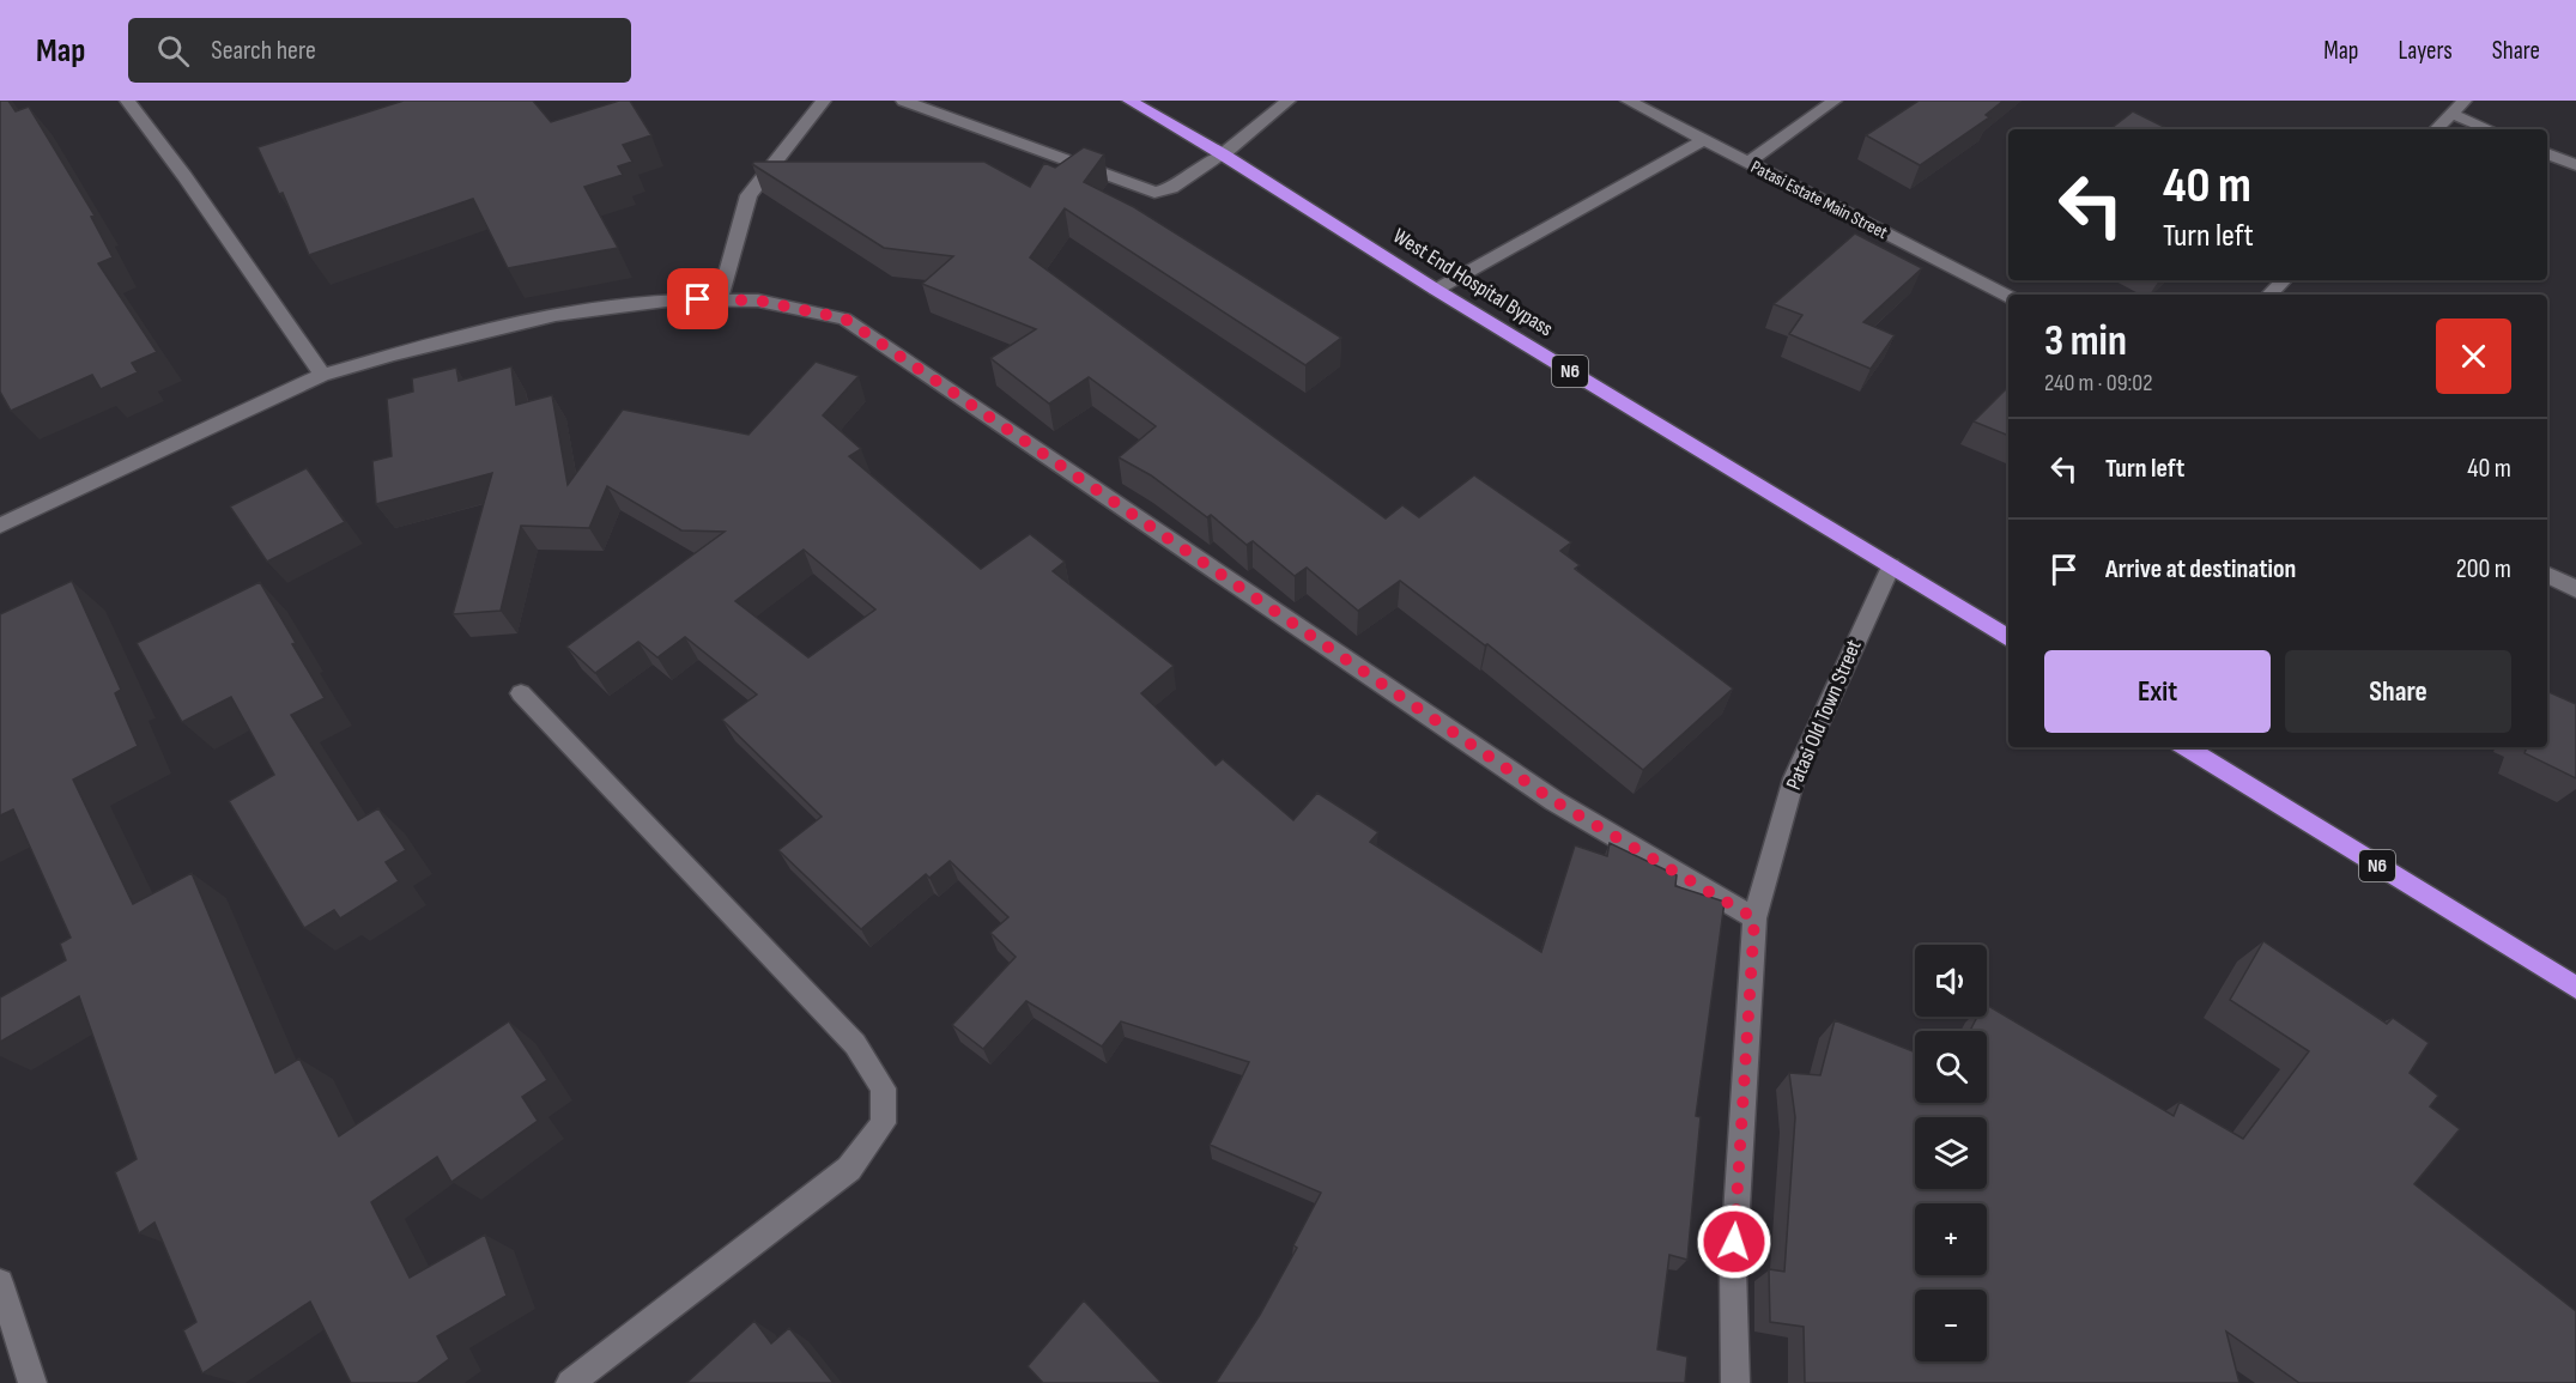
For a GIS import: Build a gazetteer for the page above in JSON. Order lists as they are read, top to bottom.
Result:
{
  "streets": {
    "highway": ["West End Hospital Bypass", "N6"],
    "street": ["Patasi Estate Main Street", "Patasi Old Town Street"]
  },
  "crossings": [
    ["West End Hospital Bypass", "Patasi Old Town Street"]
  ],
  "page": {
    "header": "Map",
    "search": "Search here",
    "nav": ["Map", "Layers", "Share"],
    "turn": ["40 m", "Turn left"],
    "heading": ["3 min", "240 m · 09:02"],
    "list": [
      {
        "name": "Turn left",
        "value": "40 m"
      },
      {
        "name": "Arrive at destination",
        "value": "200 m"
      }
    ],
    "buttons": ["Exit", "Share"],
    "map_buttons": ["+", "−"]
  }
}
